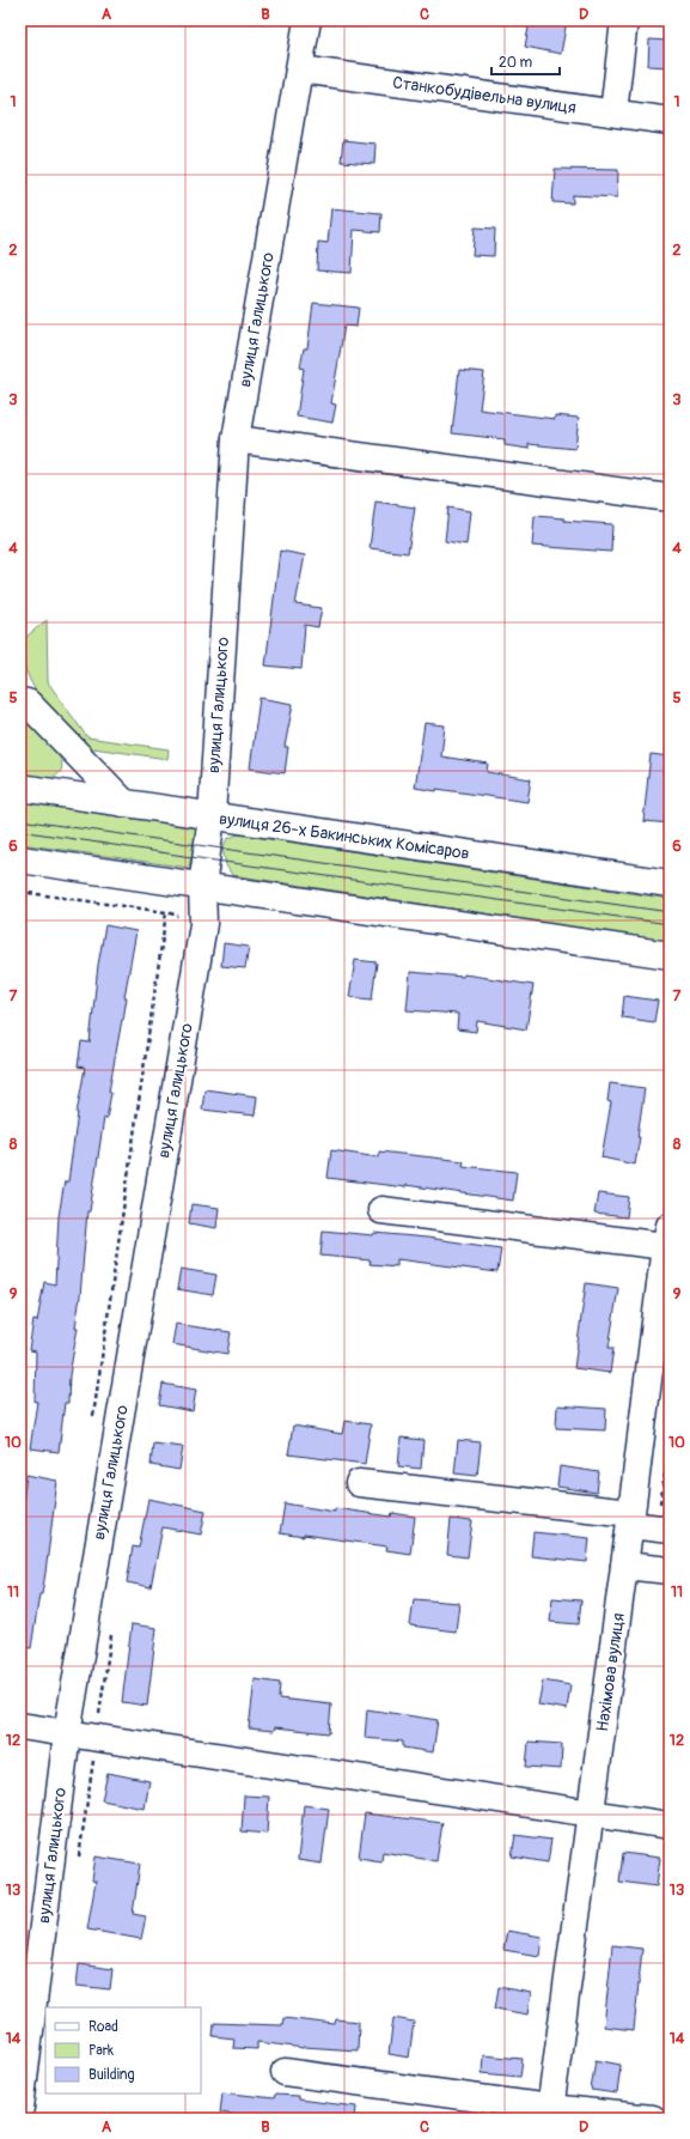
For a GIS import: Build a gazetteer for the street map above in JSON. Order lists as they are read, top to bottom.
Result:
{
  "streets": {
    "street": [
      "Станкобудівельна вулиця",
      "вулиця Галицького",
      "вулиця 26-х Бакинських Комісаров",
      "Нахімова вулиця"
    ]
  },
  "crossings": [
    ["Станкобудівельна вулиця", "вулиця Галицького"],
    ["вулиця Галицького", "вулиця 26-х Бакинських Комісаров"]
  ],
  "legend": ["Road", "Park", "Building"],
  "scale_bar": "20 m",
  "grid": {
    "columns": [
      "A",
      "B",
      "C",
      "D"
    ],
    "rows": [
      "1",
      "2",
      "3",
      "4",
      "5",
      "6",
      "7",
      "8",
      "9",
      "10",
      "11",
      "12",
      "13",
      "14"
    ]
  }
}
